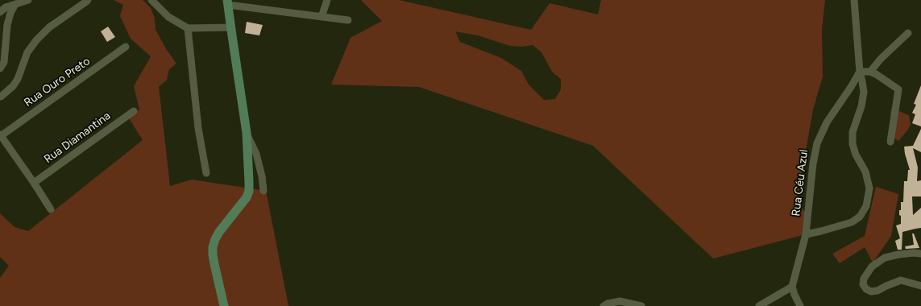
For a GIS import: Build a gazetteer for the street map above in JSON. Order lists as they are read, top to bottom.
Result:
{
  "streets": {
    "street": ["Rua Ouro Preto", "Rua Diamantina", "Rua Céu Azul"]
  }
}
